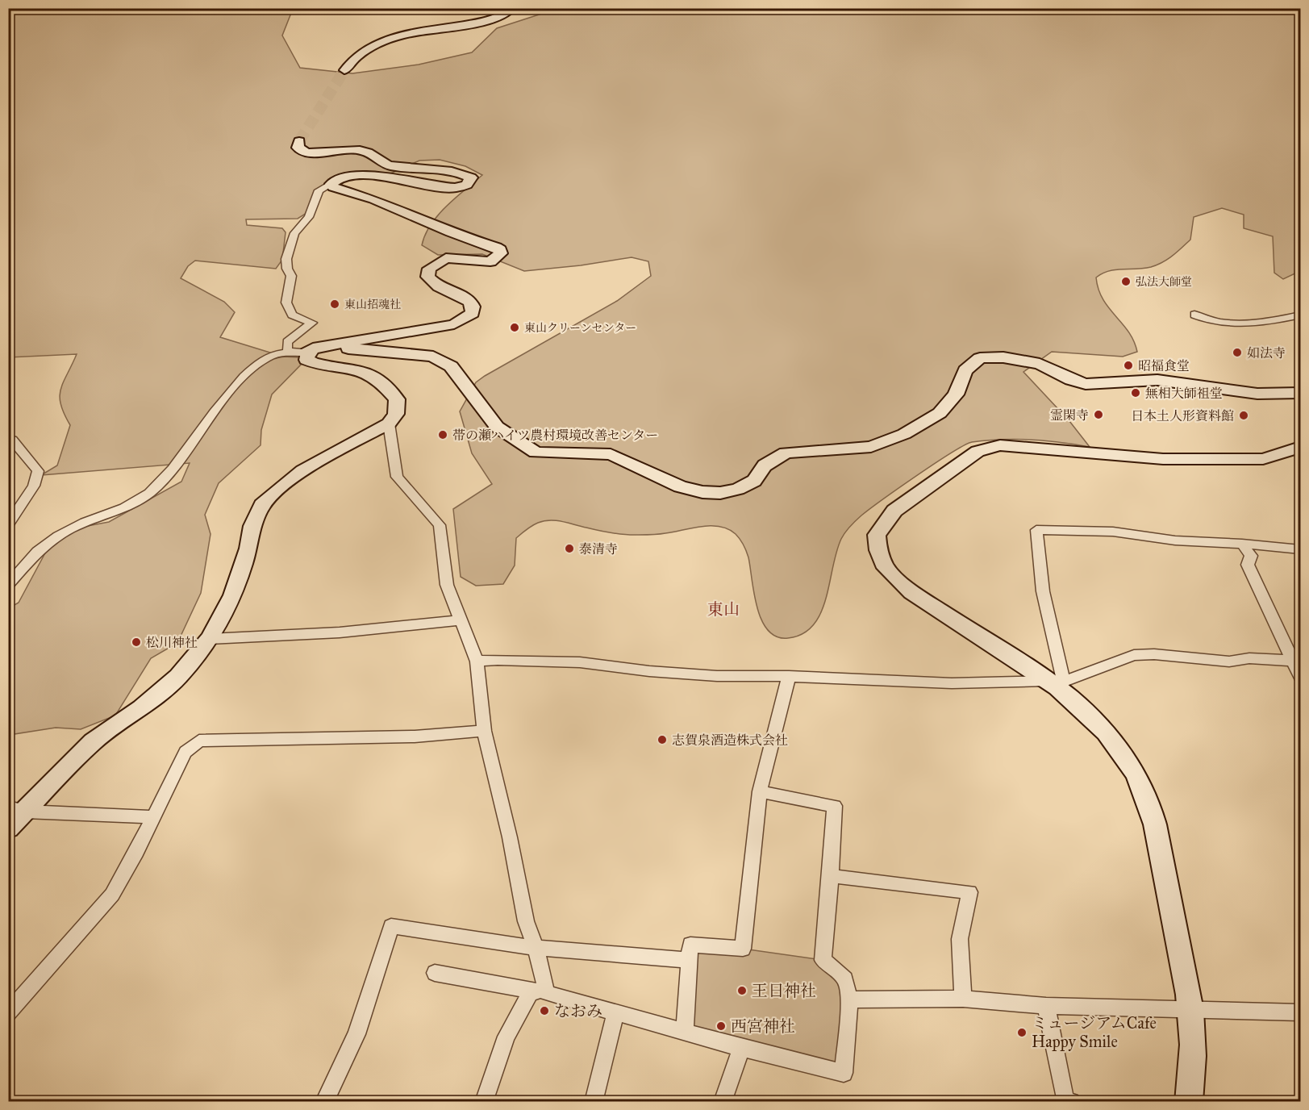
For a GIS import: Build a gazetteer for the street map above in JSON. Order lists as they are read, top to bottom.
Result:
{
  "districts": ["東山"],
  "places": [
    "弘法大師堂",
    "東山招魂社",
    "東山クリーンセンター",
    "如法寺",
    "昭福食堂",
    "無相大師祖堂",
    "霊閑寺",
    "日本土人形資料館",
    "帯の瀬ハイツ農村環境改善センター",
    "泰清寺",
    "松川神社",
    "志賀泉酒造株式会社",
    "王日神社",
    "なおみ",
    "西宮神社",
    "ミュージアムCafe Happy Smile"
  ]
}
